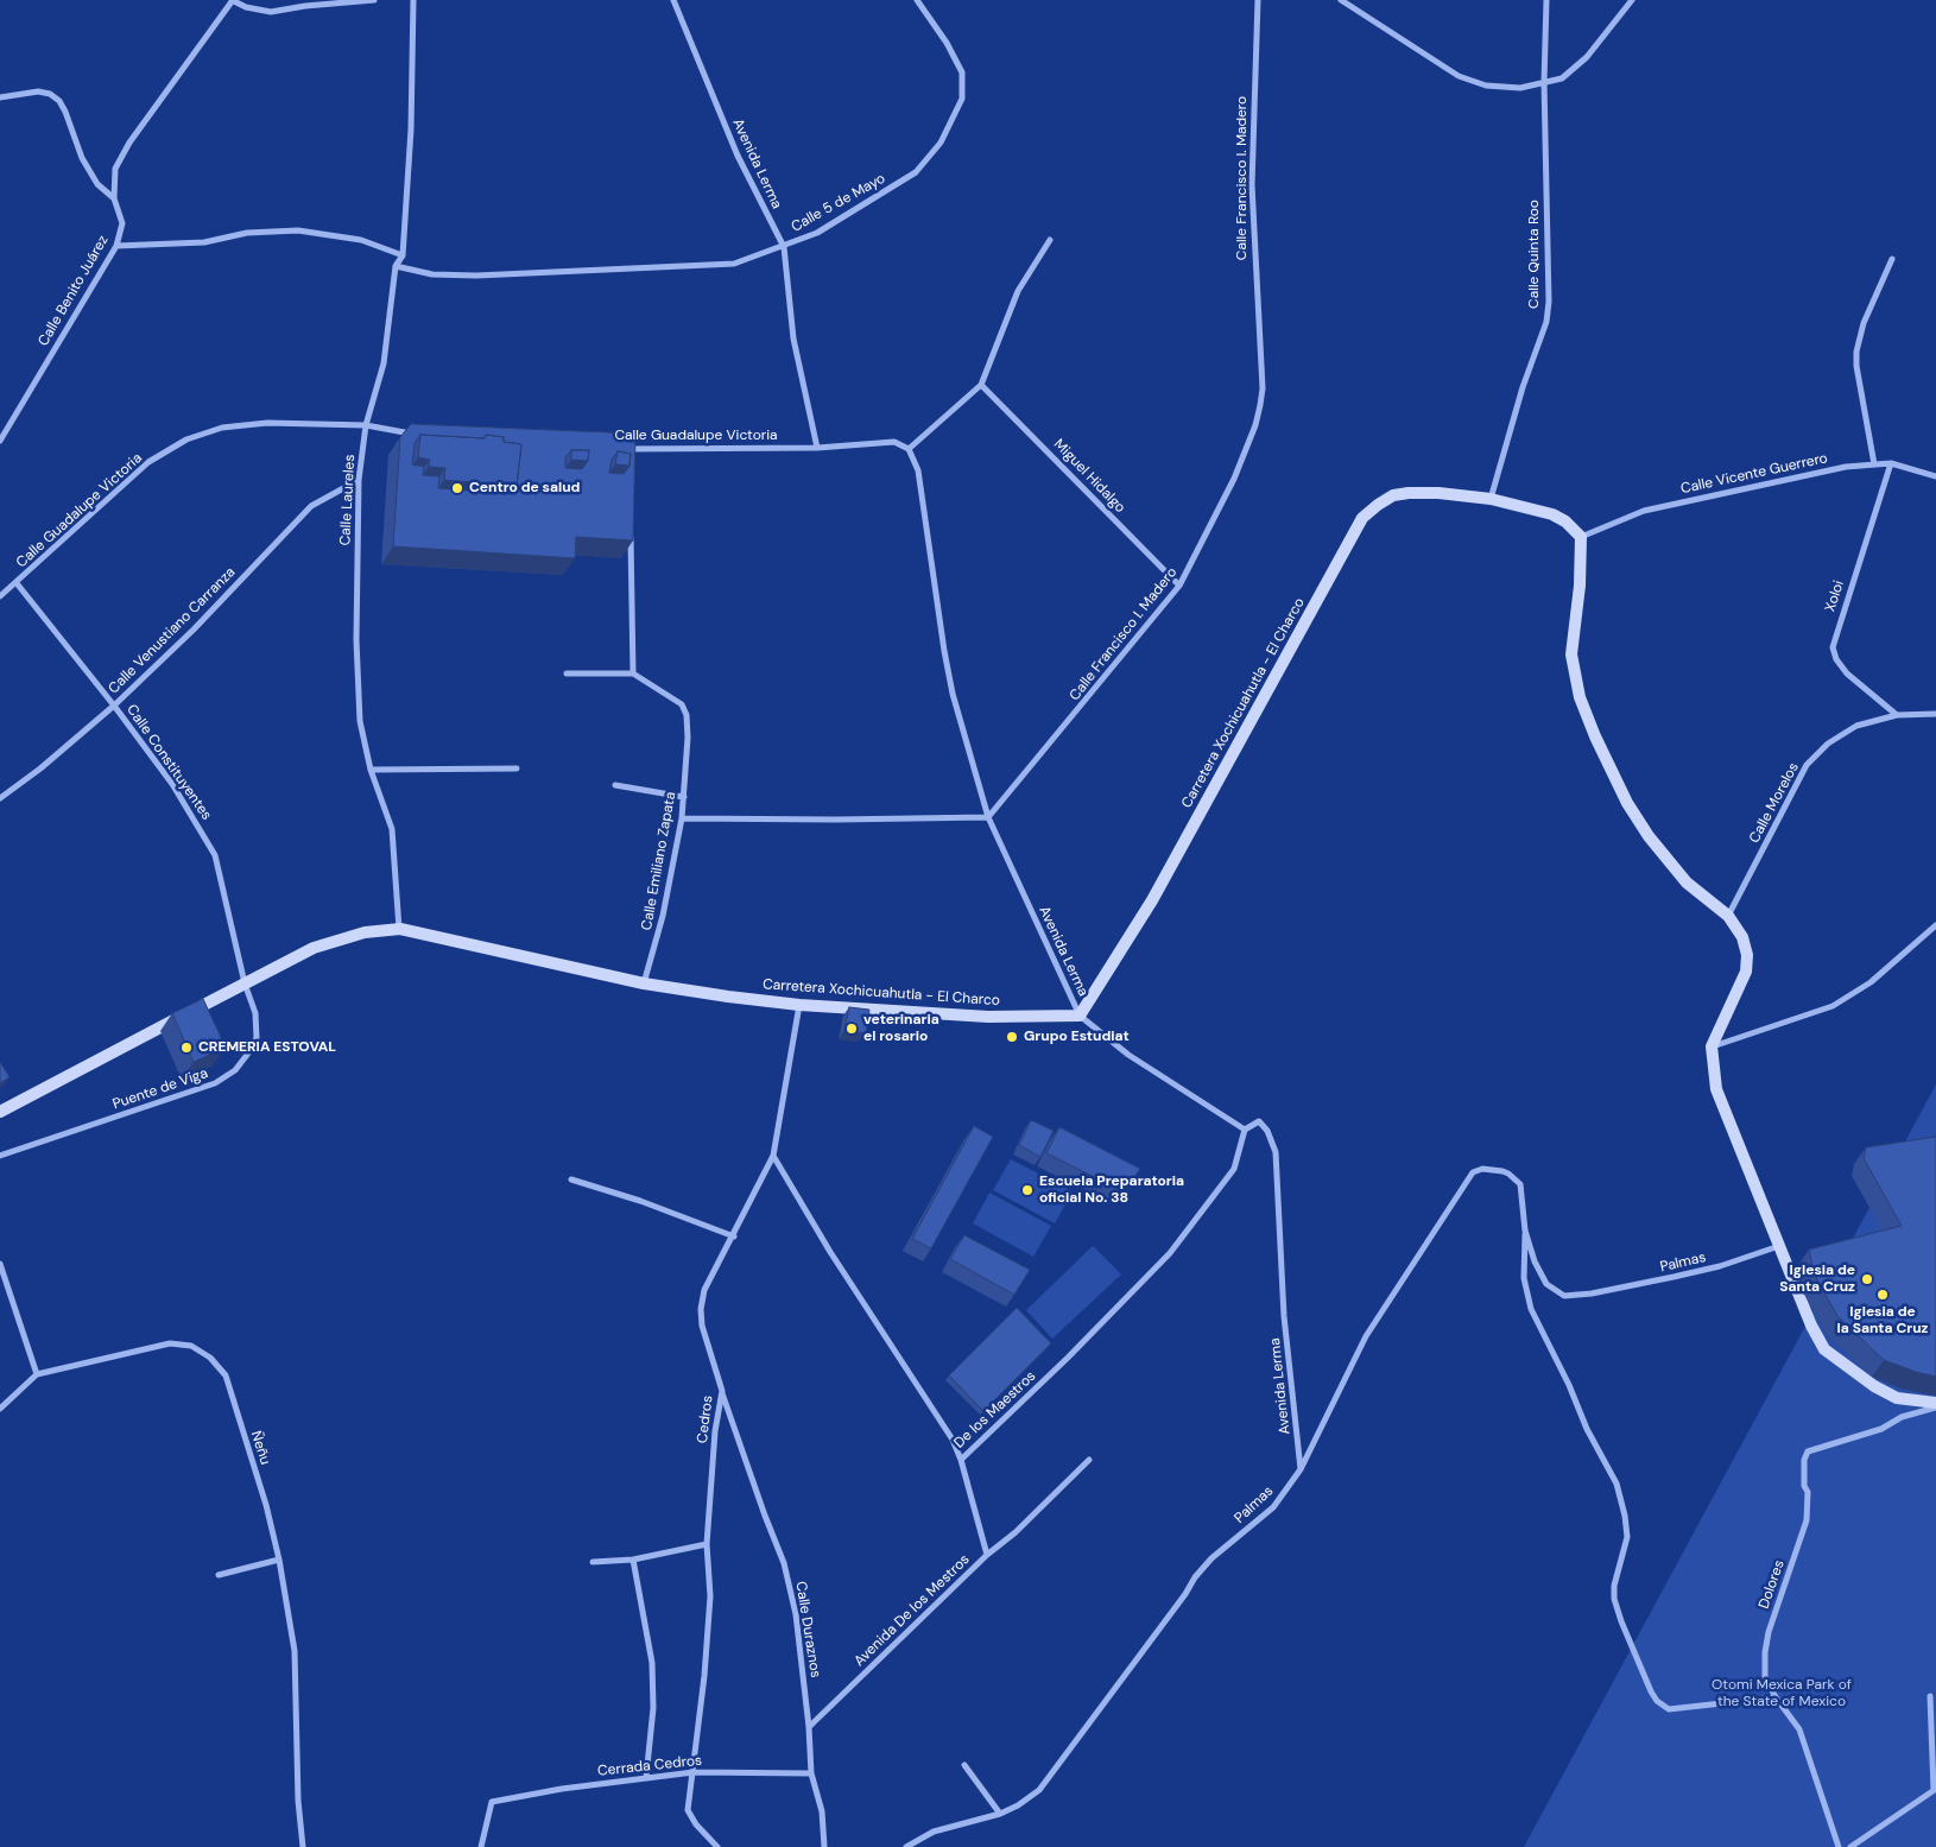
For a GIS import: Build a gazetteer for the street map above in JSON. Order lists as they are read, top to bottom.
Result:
{
  "streets": {
    "main road": ["Carretera Xochicuahutla - El Charco"],
    "street": [
      "Avenida Lerma",
      "Calle Francisco I. Madero",
      "Calle 5 de Mayo",
      "Calle Quinta Roo",
      "Calle Benito Juárez",
      "Calle Guadalupe Victoria",
      "Calle Vicente Guerrero",
      "Miguel Hidalgo",
      "Calle Laureles",
      "Xoloi",
      "Calle Venustiano Carranza",
      "Calle Constituyentes",
      "Calle Morelos",
      "Calle Emiliano Zapata",
      "Puente de Viga",
      "Palmas",
      "De los Maestros",
      "Cedros",
      "Ñeñu",
      "Dolores",
      "Avenida De los Mestros",
      "Calle Duraznos",
      "Cerrada Cedros"
    ]
  },
  "crossings": [
    ["Avenida Lerma", "Calle Francisco I. Madero"],
    ["Avenida Lerma", "Calle 5 de Mayo"],
    ["Avenida Lerma", "Calle Guadalupe Victoria"],
    ["Avenida Lerma", "Carretera Xochicuahutla - El Charco"],
    ["Avenida Lerma", "Palmas"],
    ["Avenida Lerma", "De los Maestros"],
    ["Calle Francisco I. Madero", "Miguel Hidalgo"],
    ["Calle 5 de Mayo", "Calle Laureles"],
    ["Calle Quinta Roo", "Carretera Xochicuahutla - El Charco"],
    ["Calle Guadalupe Victoria", "Calle Laureles"],
    ["Calle Guadalupe Victoria", "Calle Constituyentes"],
    ["Calle Vicente Guerrero", "Xoloi"],
    ["Calle Vicente Guerrero", "Carretera Xochicuahutla - El Charco"],
    ["Calle Laureles", "Calle Venustiano Carranza"],
    ["Calle Laureles", "Carretera Xochicuahutla - El Charco"],
    ["Xoloi", "Calle Morelos"],
    ["Calle Venustiano Carranza", "Calle Constituyentes"],
    ["Carretera Xochicuahutla - El Charco", "Calle Constituyentes"],
    ["Carretera Xochicuahutla - El Charco", "Calle Emiliano Zapata"],
    ["Carretera Xochicuahutla - El Charco", "Puente de Viga"],
    ["Carretera Xochicuahutla - El Charco", "Cedros"],
    ["Calle Constituyentes", "Puente de Viga"],
    ["Palmas", "Dolores"],
    ["De los Maestros", "Cedros"],
    ["De los Maestros", "Avenida De los Mestros"],
    ["Cedros", "Calle Duraznos"],
    ["Cedros", "Cerrada Cedros"],
    ["Avenida De los Mestros", "Calle Duraznos"],
    ["Calle Duraznos", "Cerrada Cedros"]
  ],
  "parks": ["Otomi Mexica Park of the State of Mexico"],
  "places": [
    "Centro de salud",
    "veterinaria el rosario",
    "Grupo Estudiat",
    "CREMERIA ESTOVAL",
    "Escuela Preparatoria oficial No. 38",
    "Iglesia de Santa Cruz",
    "Iglesia de la Santa Cruz"
  ]
}
